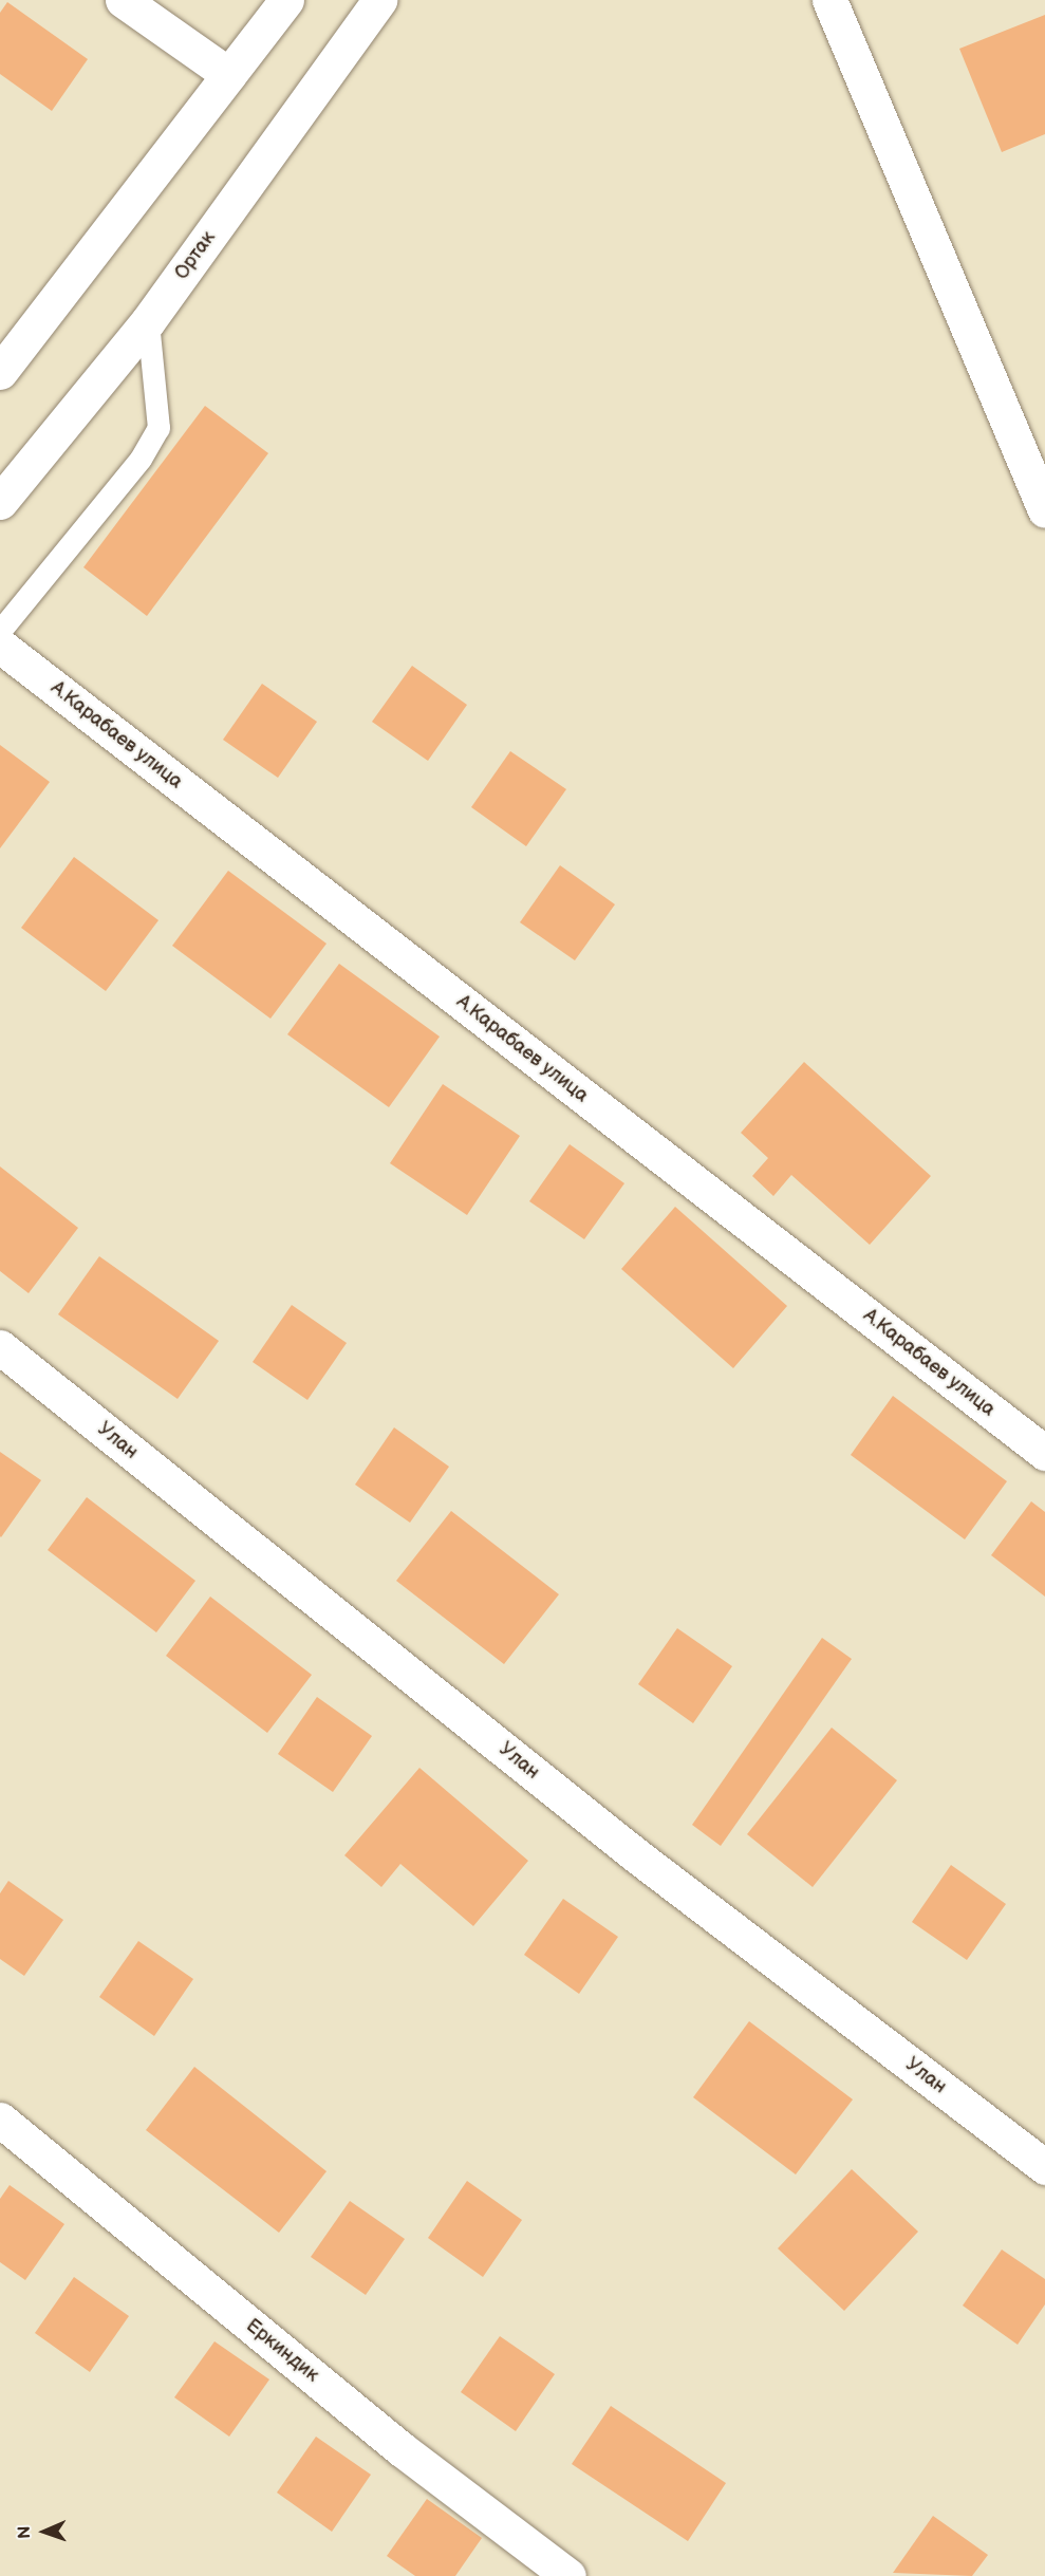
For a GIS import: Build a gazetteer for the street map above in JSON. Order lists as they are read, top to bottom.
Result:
{
  "streets": {
    "street": [
      "Ортак",
      "А.Карабаев улица",
      "Улан",
      "Еркиндик"
    ]
  },
  "north": "left"
}
